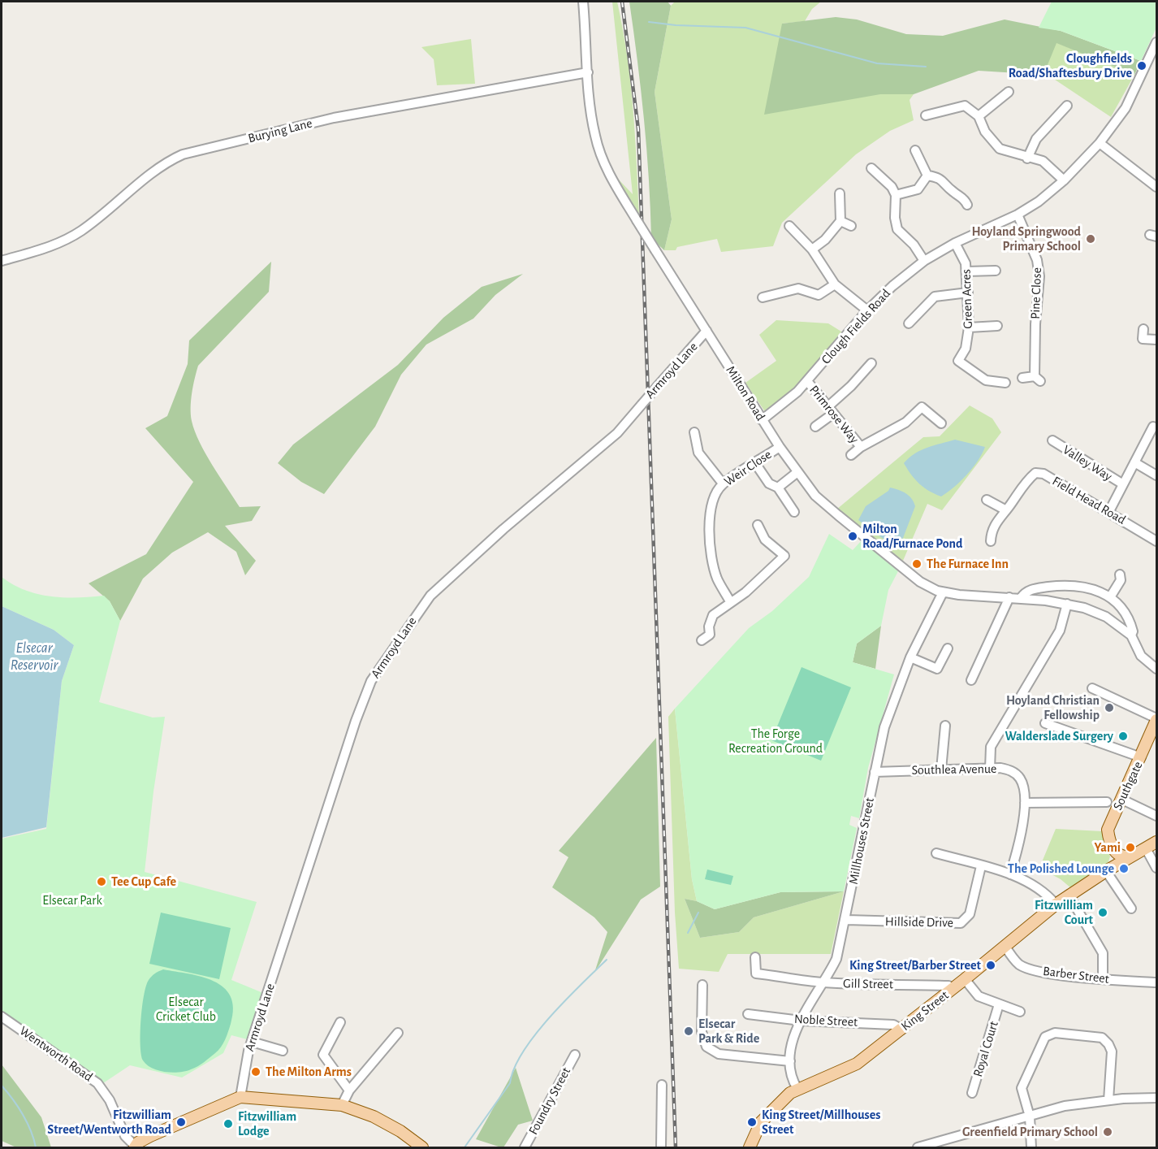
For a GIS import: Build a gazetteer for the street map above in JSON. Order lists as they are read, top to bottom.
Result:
{
  "streets": {
    "main road": ["Southgate", "King Street"],
    "street": [
      "Burying Lane",
      "Pine Close",
      "Green Acres",
      "Clough Fields Road",
      "Armroyd Lane",
      "Milton Road",
      "Primrose Way",
      "Valley Way",
      "Weir Close",
      "Field Head Road",
      "Southlea Avenue",
      "Millhouses Street",
      "Hillside Drive",
      "Barber Street",
      "Gill Street",
      "Noble Street",
      "Royal Court",
      "Wentworth Road",
      "Foundry Street"
    ]
  },
  "crossings": [
    ["Burying Lane", "Milton Road"],
    ["Pine Close", "Clough Fields Road"],
    ["Green Acres", "Clough Fields Road"],
    ["Clough Fields Road", "Milton Road"],
    ["Clough Fields Road", "Primrose Way"],
    ["Armroyd Lane", "Milton Road"],
    ["Milton Road", "Weir Close"],
    ["Milton Road", "Millhouses Street"],
    ["Valley Way", "Field Head Road"],
    ["Southlea Avenue", "Millhouses Street"],
    ["Millhouses Street", "Hillside Drive"],
    ["Millhouses Street", "Gill Street"],
    ["Millhouses Street", "King Street"],
    ["Millhouses Street", "Noble Street"],
    ["Barber Street", "King Street"],
    ["Gill Street", "King Street"],
    ["King Street", "Noble Street"]
  ],
  "water": ["Elsecar Reservoir"],
  "parks": ["The Forge Recreation Ground", "Elsecar Park", "Elsecar Cricket Club"],
  "places": [
    "Cloughfields Road/Shaftesbury Drive",
    "Hoyland Springwood Primary School",
    "Milton Road/Furnace Pond",
    "The Furnace Inn",
    "Hoyland Christian Fellowship",
    "Walderslade Surgery",
    "Yami",
    "The Polished Lounge",
    "Tee Cup Cafe",
    "Fitzwilliam Court",
    "King Street/Barber Street",
    "Elsecar Park & Ride",
    "The Milton Arms",
    "Fitzwilliam Street/Wentworth Road",
    "King Street/Millhouses Street",
    "Fitzwilliam Lodge",
    "Greenfield Primary School"
  ]
}
